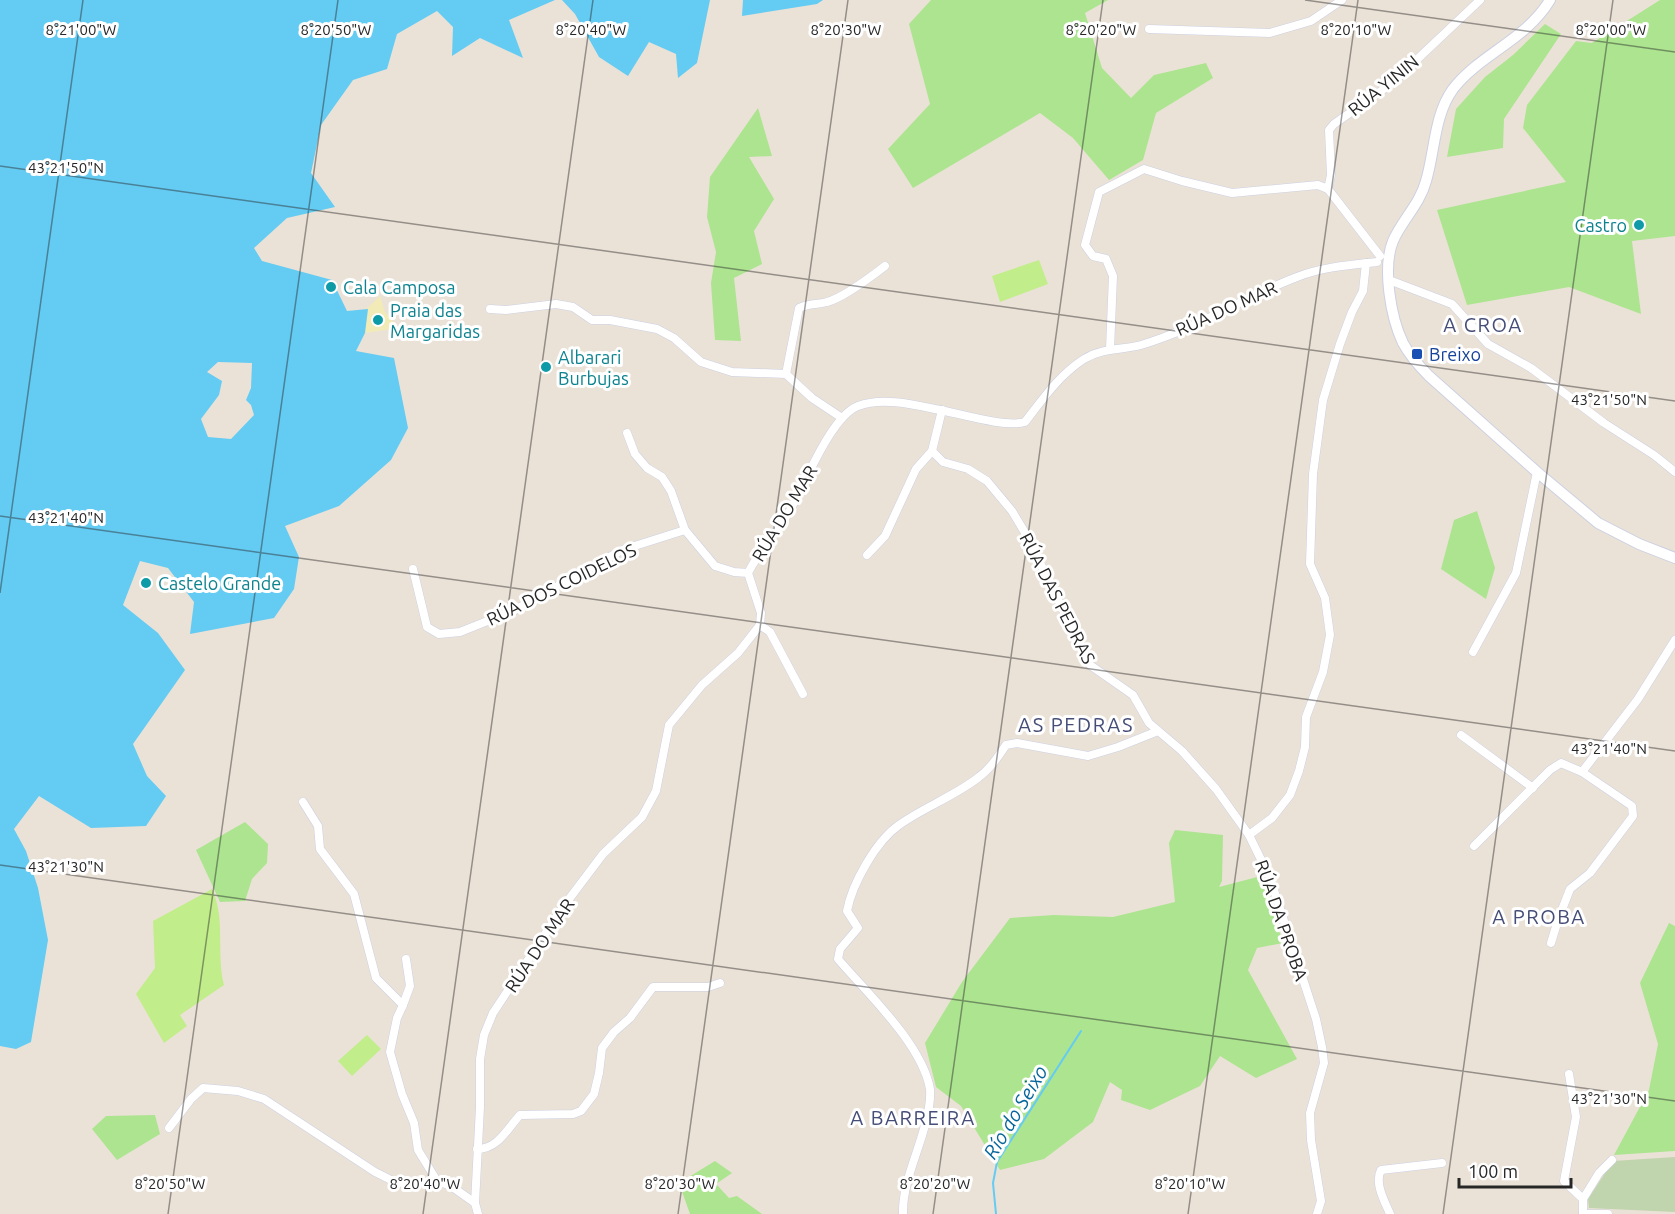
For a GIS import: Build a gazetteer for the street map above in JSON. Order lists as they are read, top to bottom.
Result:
{
  "streets": {
    "street": [
      "RÚA YININ",
      "RÚA DO MAR",
      "RÚA DOS COIDELOS",
      "RÚA DAS PEDRAS",
      "RÚA DA PROBA"
    ]
  },
  "crossings": [
    ["RÚA DAS PEDRAS", "RÚA DA PROBA"]
  ],
  "districts": [
    "A CROA",
    "AS PEDRAS",
    "A PROBA",
    "A BARREIRA"
  ],
  "water": ["Río do Seixo"],
  "places": {
    "other": [
      "Castro",
      "Cala Camposa",
      "Praia das Margaridas",
      "Albarari Burbujas",
      "Castelo Grande"
    ],
    "transit": ["Breixo"]
  },
  "scale_bar": "100 m",
  "coordinates": [
    "8°21'00\"W",
    "8°20'50\"W",
    "8°20'40\"W",
    "8°20'30\"W",
    "8°20'20\"W",
    "8°20'10\"W",
    "8°20'00\"W",
    "43°21'50\"N",
    "43°21'40\"N",
    "43°21'30\"N"
  ]
}
